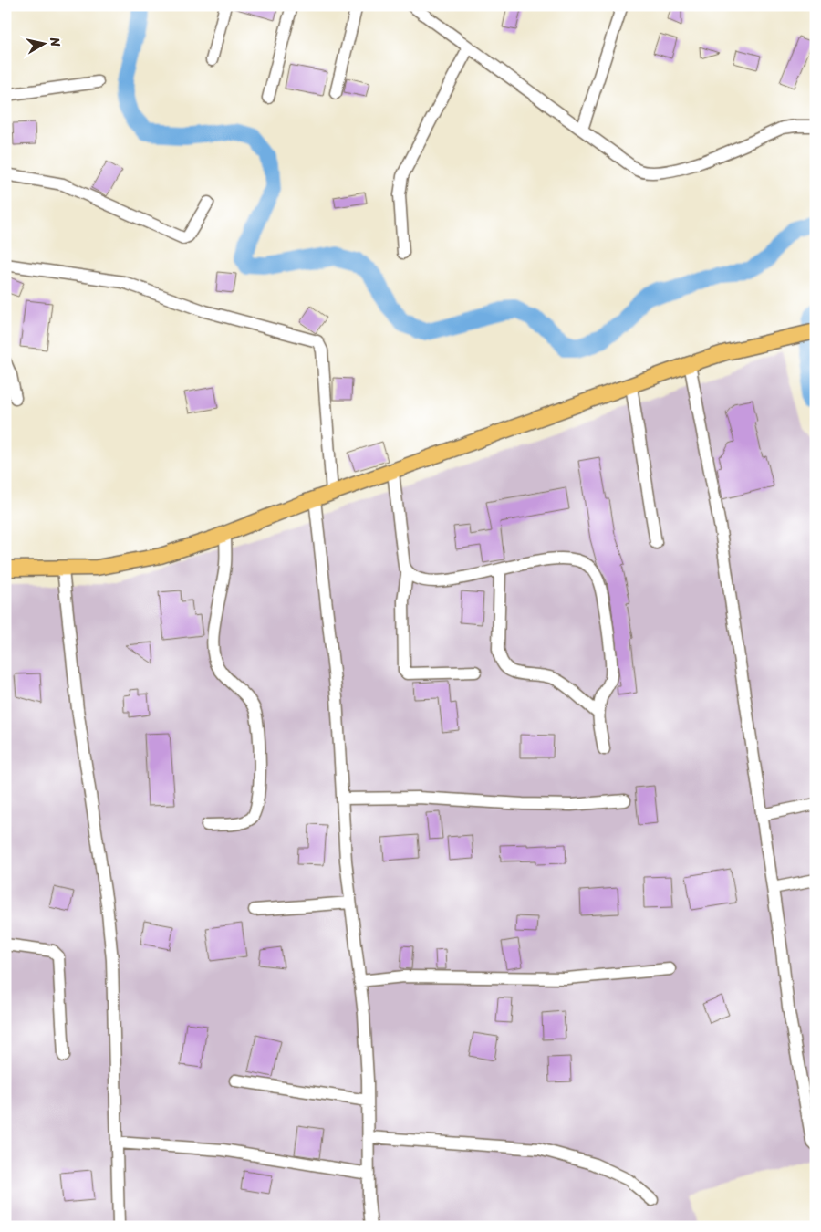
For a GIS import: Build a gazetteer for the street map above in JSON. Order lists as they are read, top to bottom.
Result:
{
  "north": "right"
}
